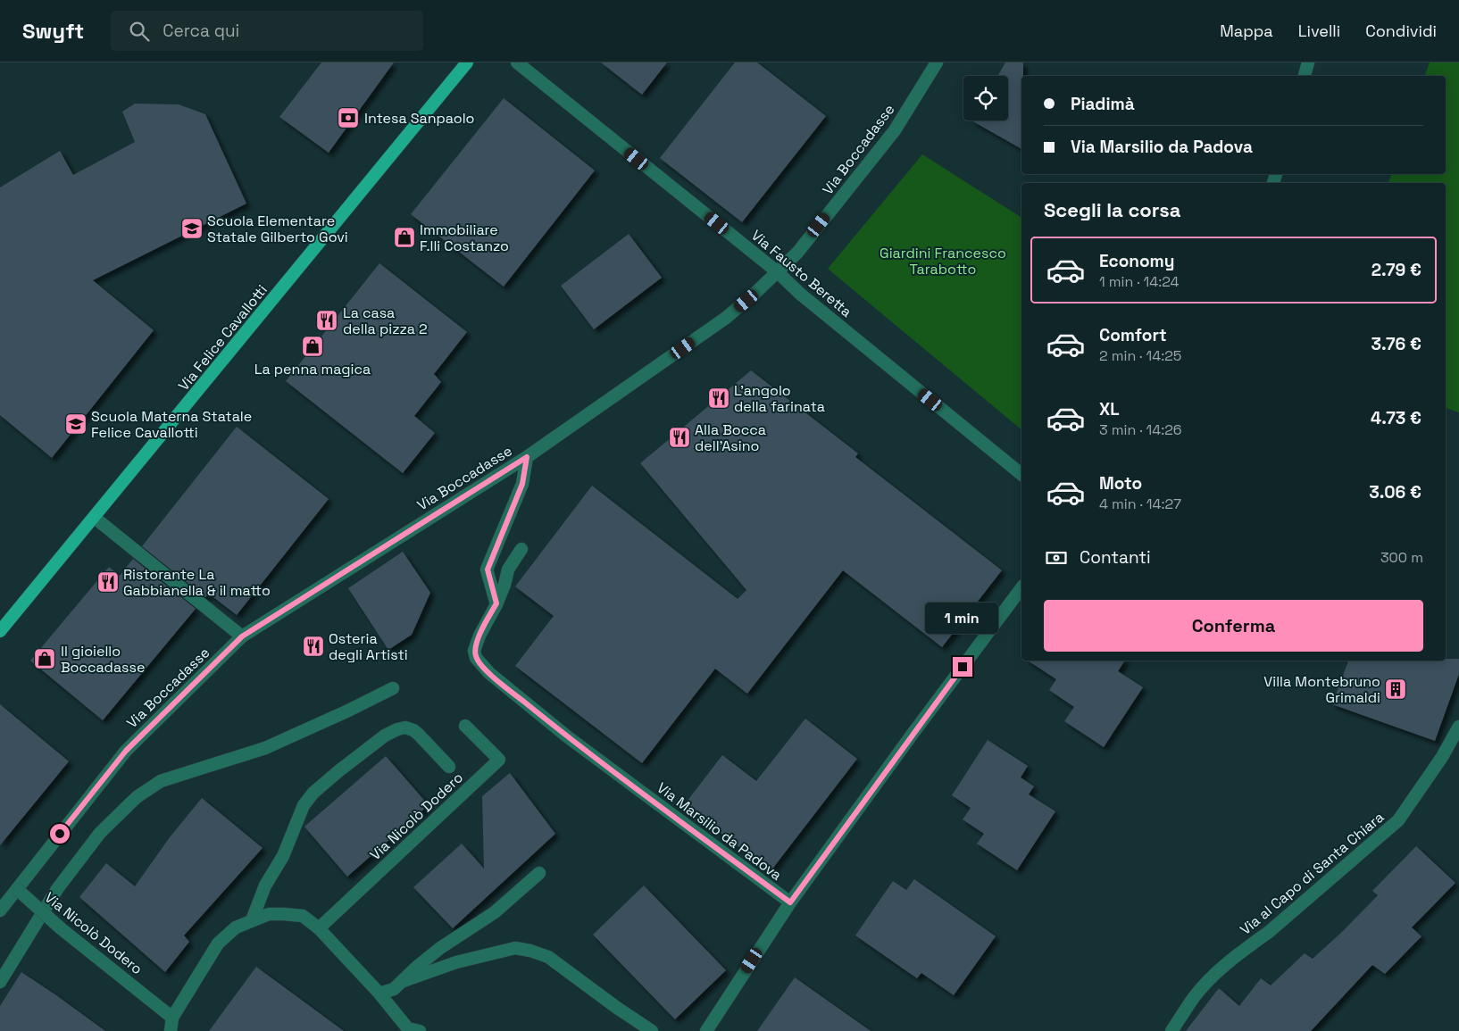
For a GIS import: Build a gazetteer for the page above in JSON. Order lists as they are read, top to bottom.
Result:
{
  "streets": {
    "main road": ["Via Felice Cavallotti"],
    "street": [
      "Via Boccadasse",
      "Via Fausto Beretta",
      "Via Nicolò Dodero",
      "Via Marsilio da Padova",
      "Via al Capo di Santa Chiara"
    ]
  },
  "crossings": [
    ["Via Boccadasse", "Via Fausto Beretta"],
    ["Via Boccadasse", "Via Nicolò Dodero"]
  ],
  "parks": ["Giardini Francesco Tarabotto"],
  "places": {
    "bank": ["Intesa Sanpaolo"],
    "school or university": ["Scuola Elementare Statale Gilberto Govi", "Scuola Materna Statale Felice Cavallotti"],
    "shop": ["Immobiliare F.lli Costanzo", "La penna magica", "Il gioiello Boccadasse"],
    "restaurant": [
      "La casa della pizza 2",
      "L'angolo della farinata",
      "Alla Bocca dell'Asino",
      "Ristorante La Gabbianella & il matto",
      "Osteria degli Artisti"
    ],
    "building": ["Villa Montebruno Grimaldi"]
  },
  "page": {
    "header": "Swyft",
    "search": "Cerca qui",
    "nav": ["Mappa", "Livelli", "Condividi"],
    "banner": ["Piadimà", "Via Marsilio da Padova"],
    "heading": "Scegli la corsa",
    "list": [
      {
        "name": "Economy",
        "note": "1 min · 14:24",
        "value": "2.79 €"
      },
      {
        "name": "Comfort",
        "note": "2 min · 14:25",
        "value": "3.76 €"
      },
      {
        "name": "XL",
        "note": "3 min · 14:26",
        "value": "4.73 €"
      },
      {
        "name": "Moto",
        "note": "4 min · 14:27",
        "value": "3.06 €"
      }
    ],
    "pay": ["Contanti", "300 m"],
    "buttons": "Conferma",
    "bubble": "1 min"
  }
}
